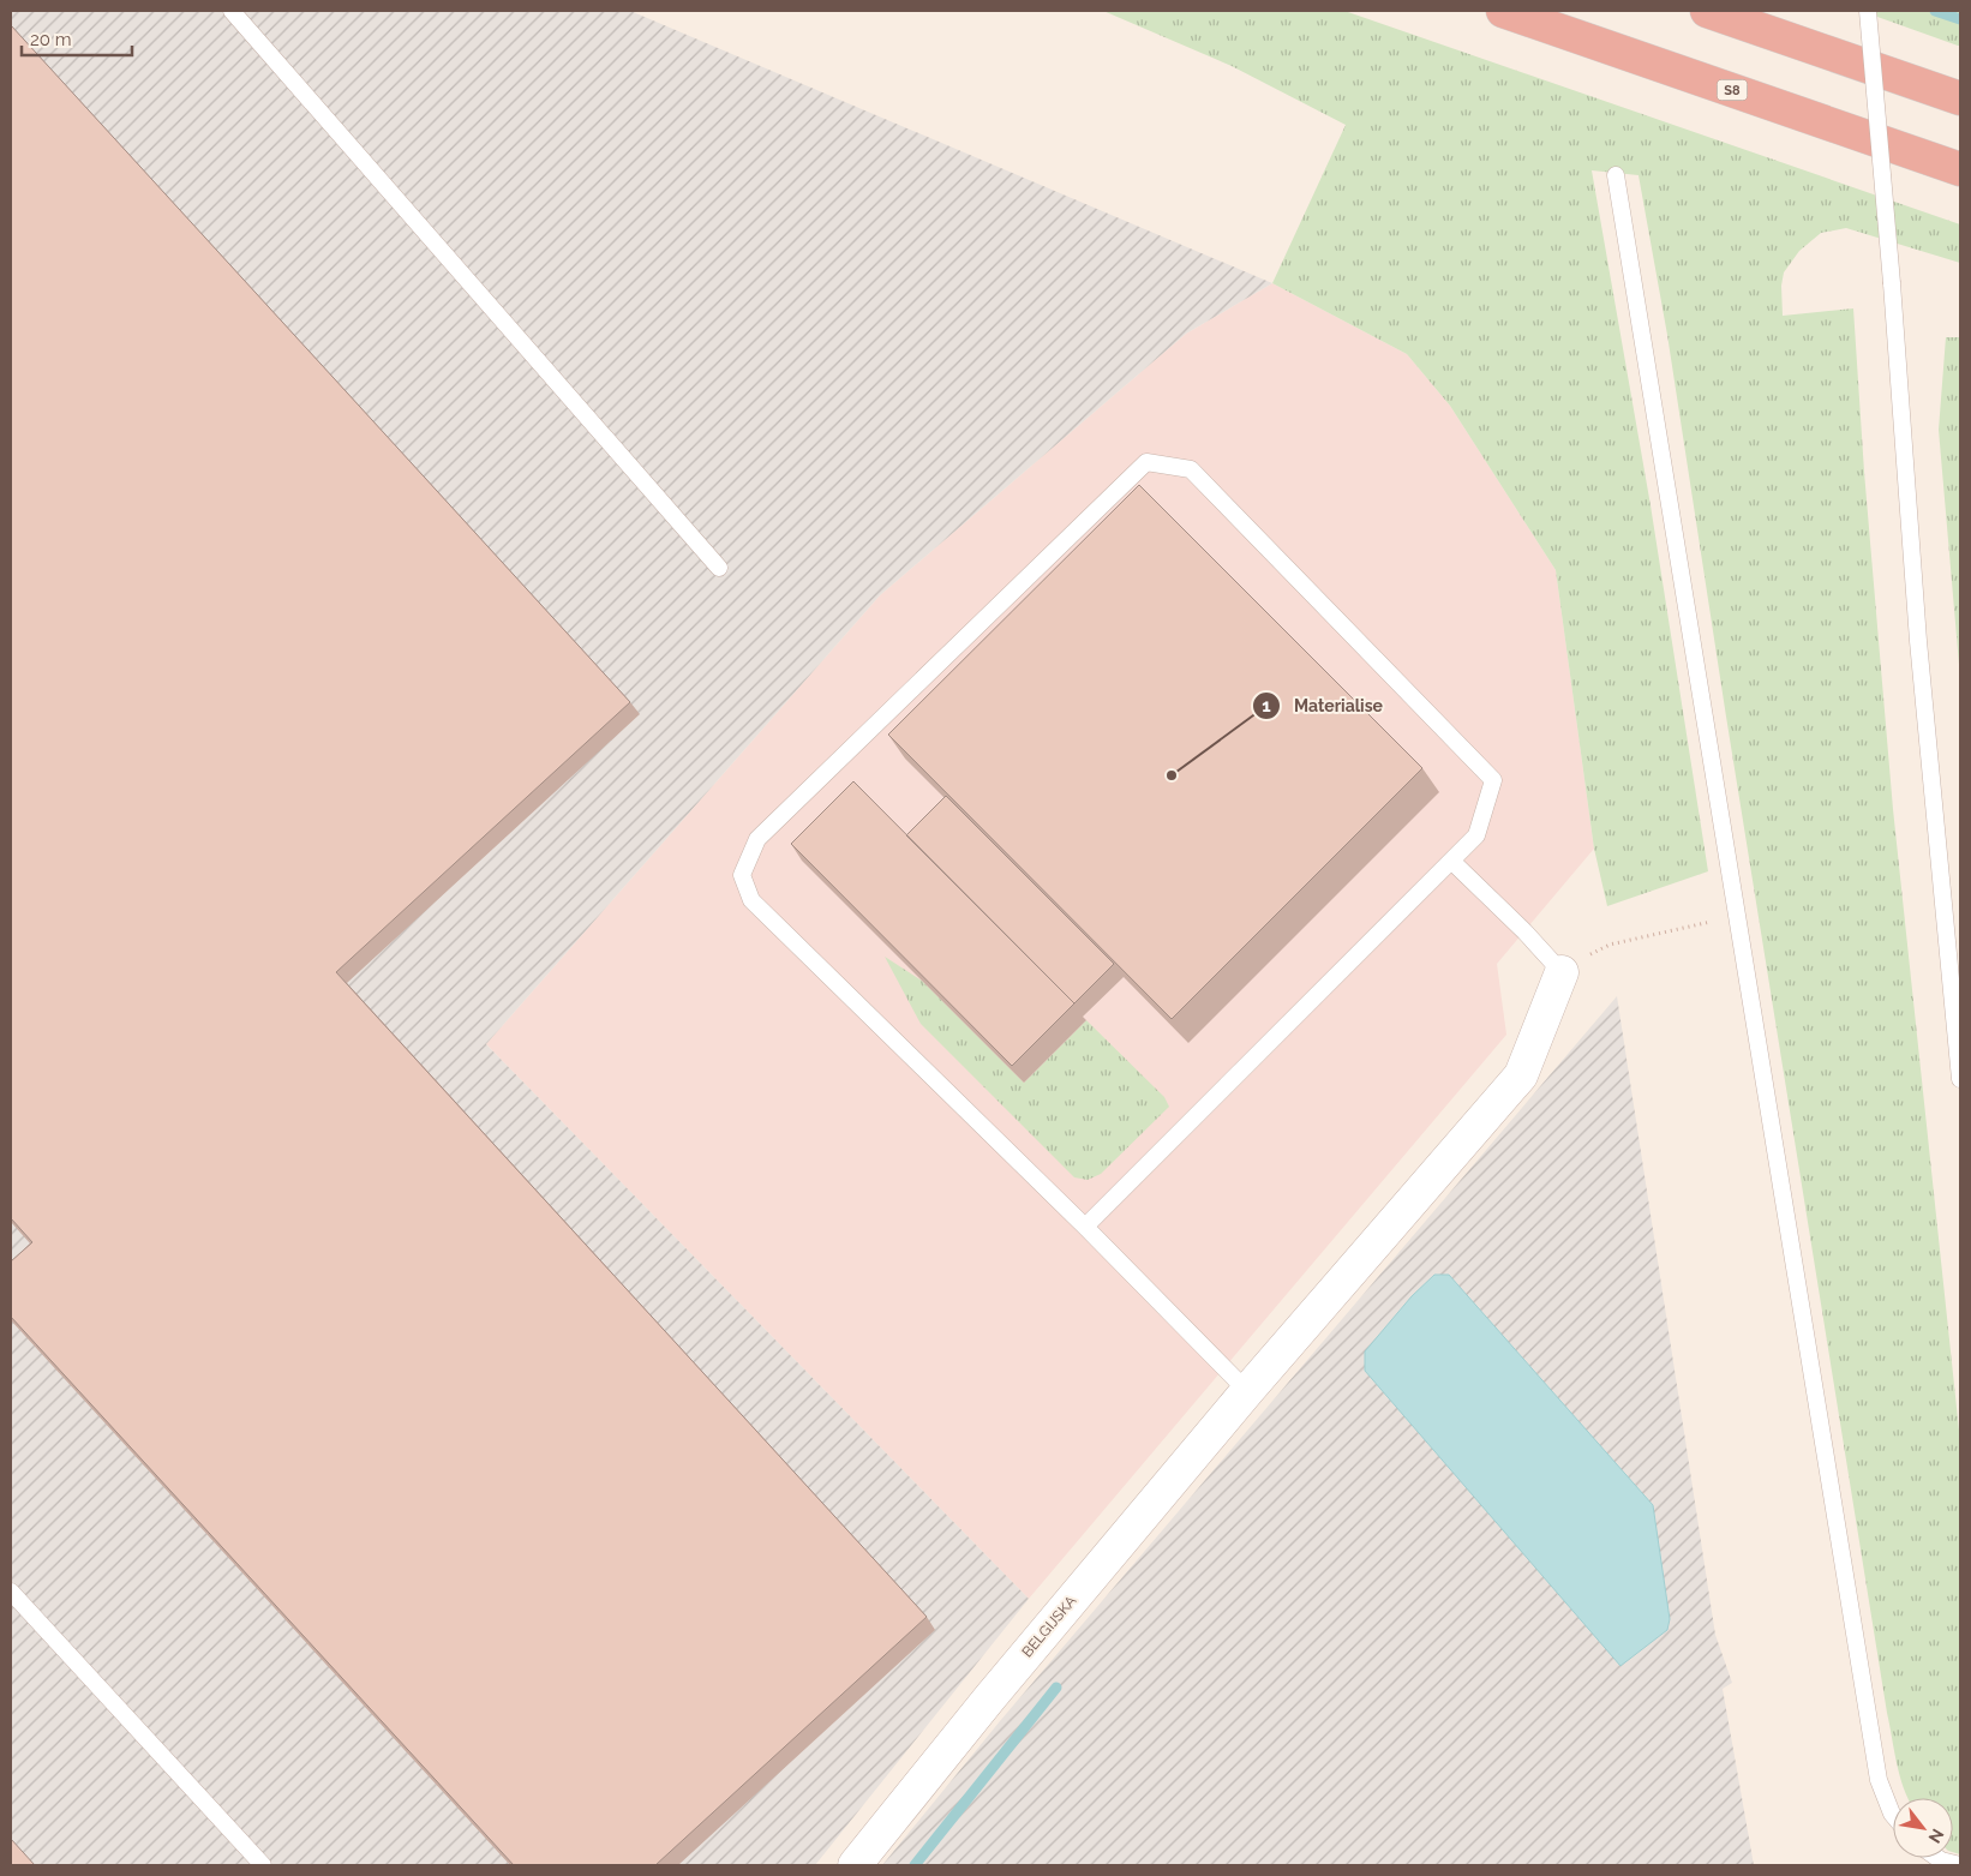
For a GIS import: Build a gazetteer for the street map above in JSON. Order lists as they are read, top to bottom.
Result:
{
  "streets": {
    "highway": ["S8"],
    "street": ["BELGIJSKA"]
  },
  "places": ["Materialise"],
  "scale_bar": "20 m",
  "north": "bottom right"
}
